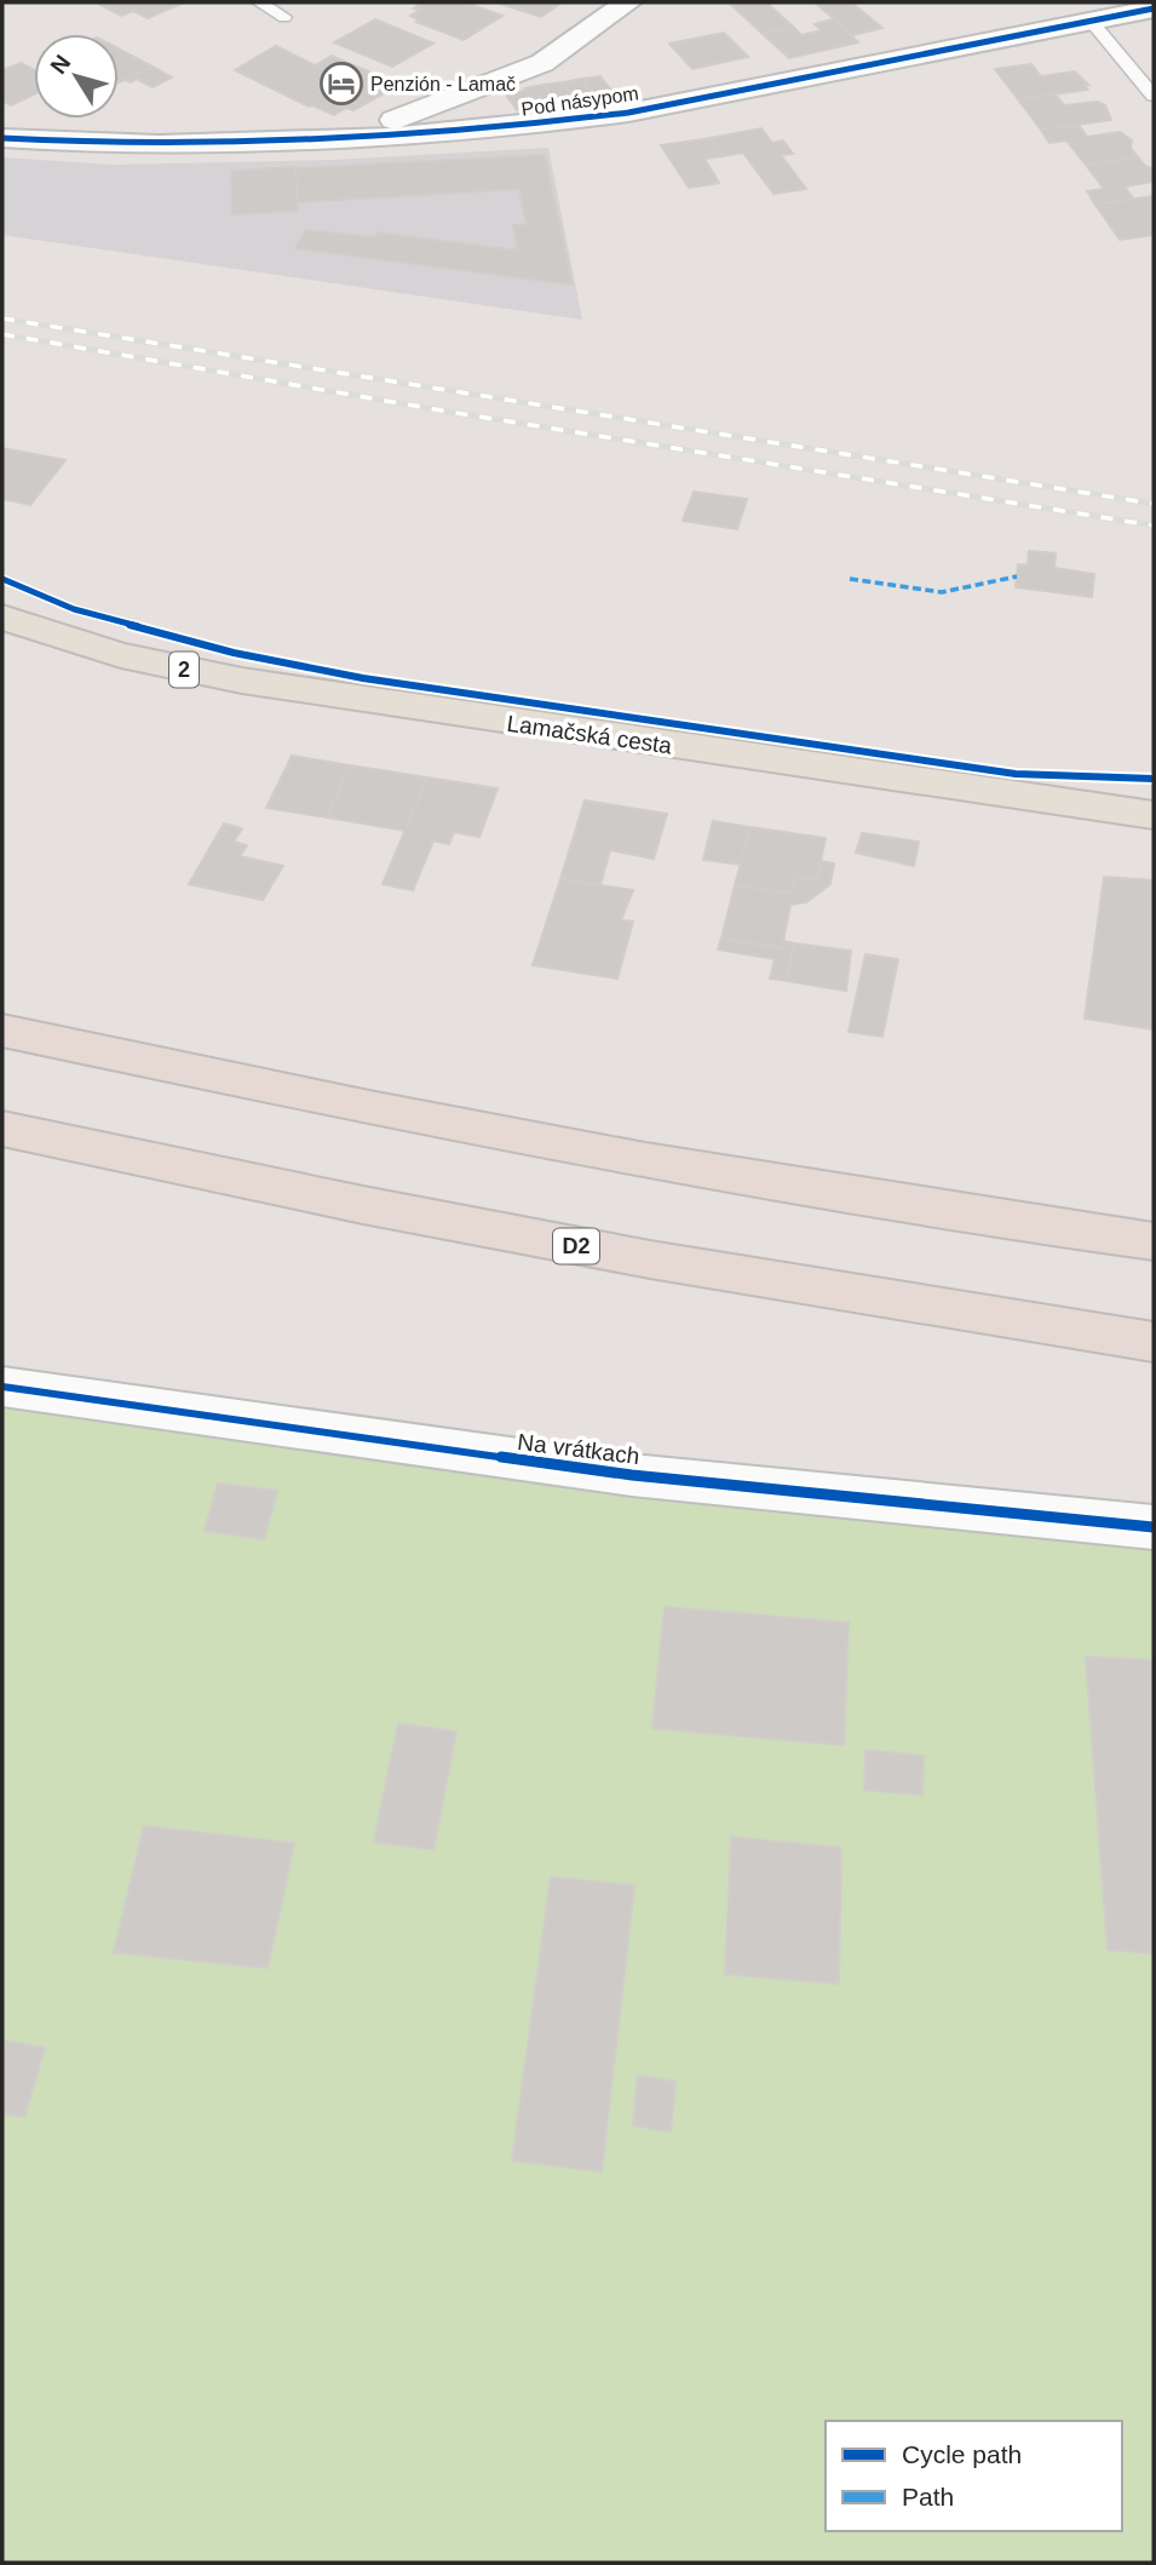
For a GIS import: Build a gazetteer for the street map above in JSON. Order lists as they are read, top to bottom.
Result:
{
  "streets": {
    "highway": ["D2"],
    "main road": ["2", "Lamačská cesta"],
    "street": ["Pod násypom", "Na vrátkach"]
  },
  "places": {
    "hotel": ["Penzión - Lamač"]
  },
  "legend": ["Cycle path", "Path"],
  "north": "top left"
}
